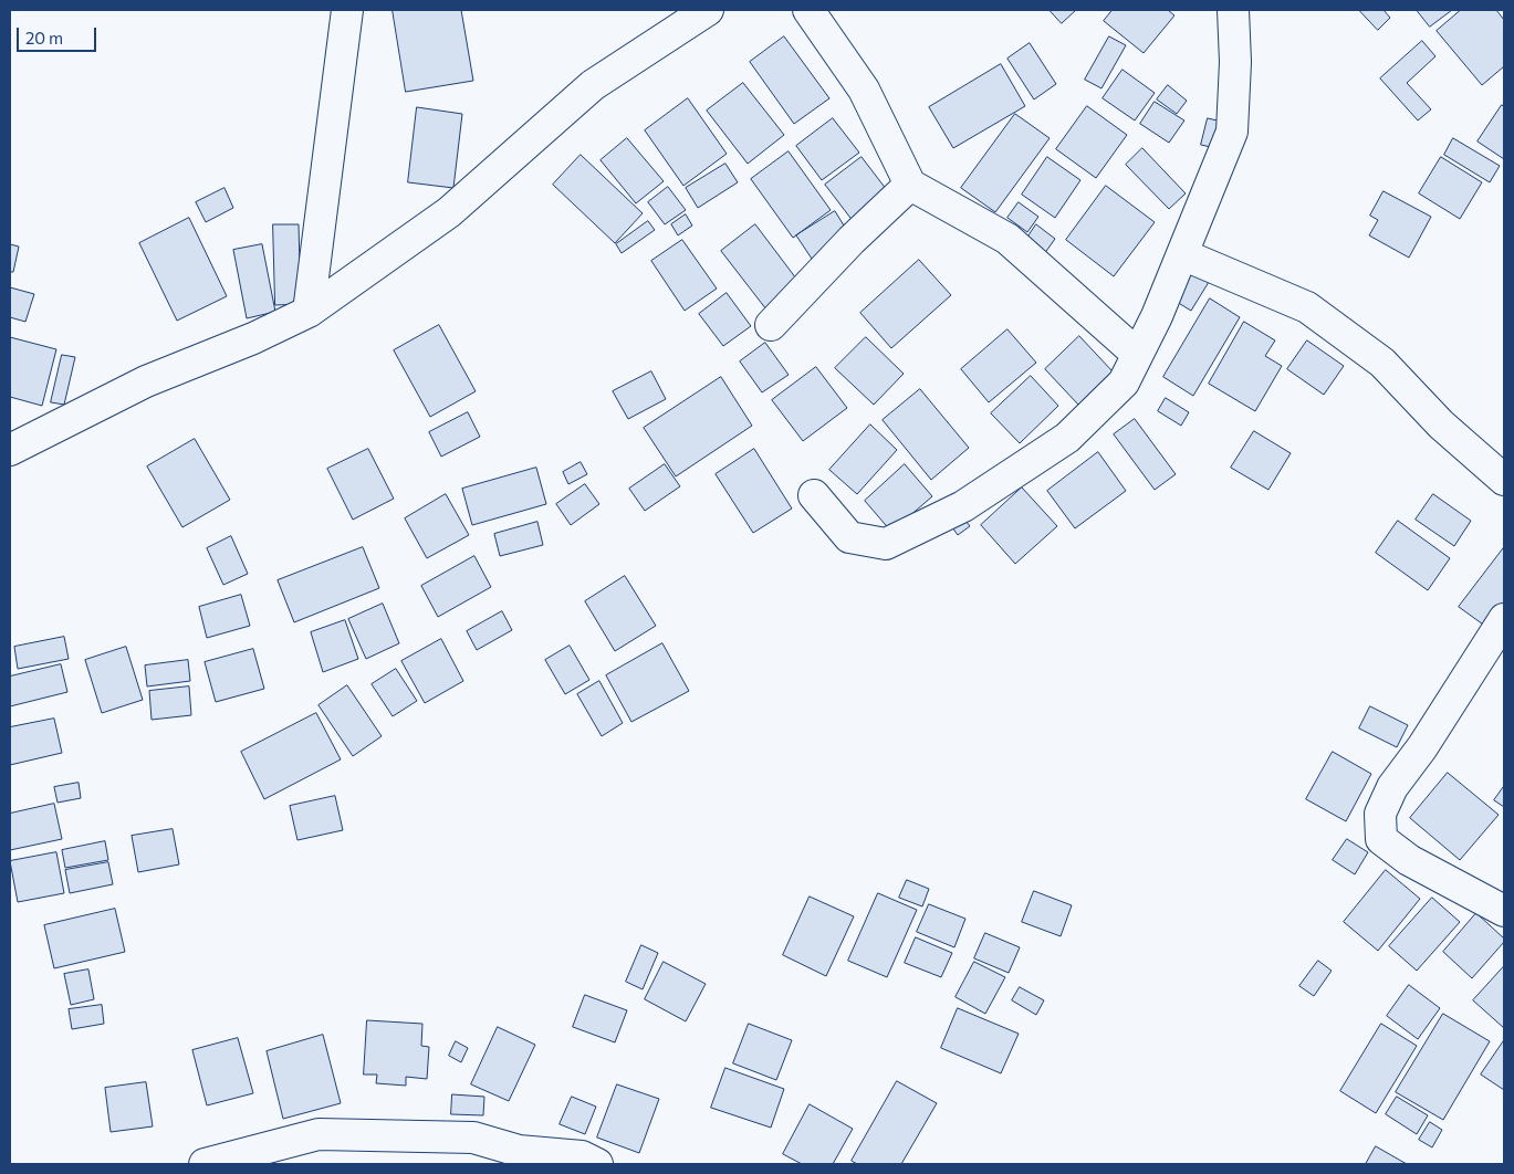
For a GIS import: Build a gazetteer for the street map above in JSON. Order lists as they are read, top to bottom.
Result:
{
  "scale_bar": "20 m"
}
